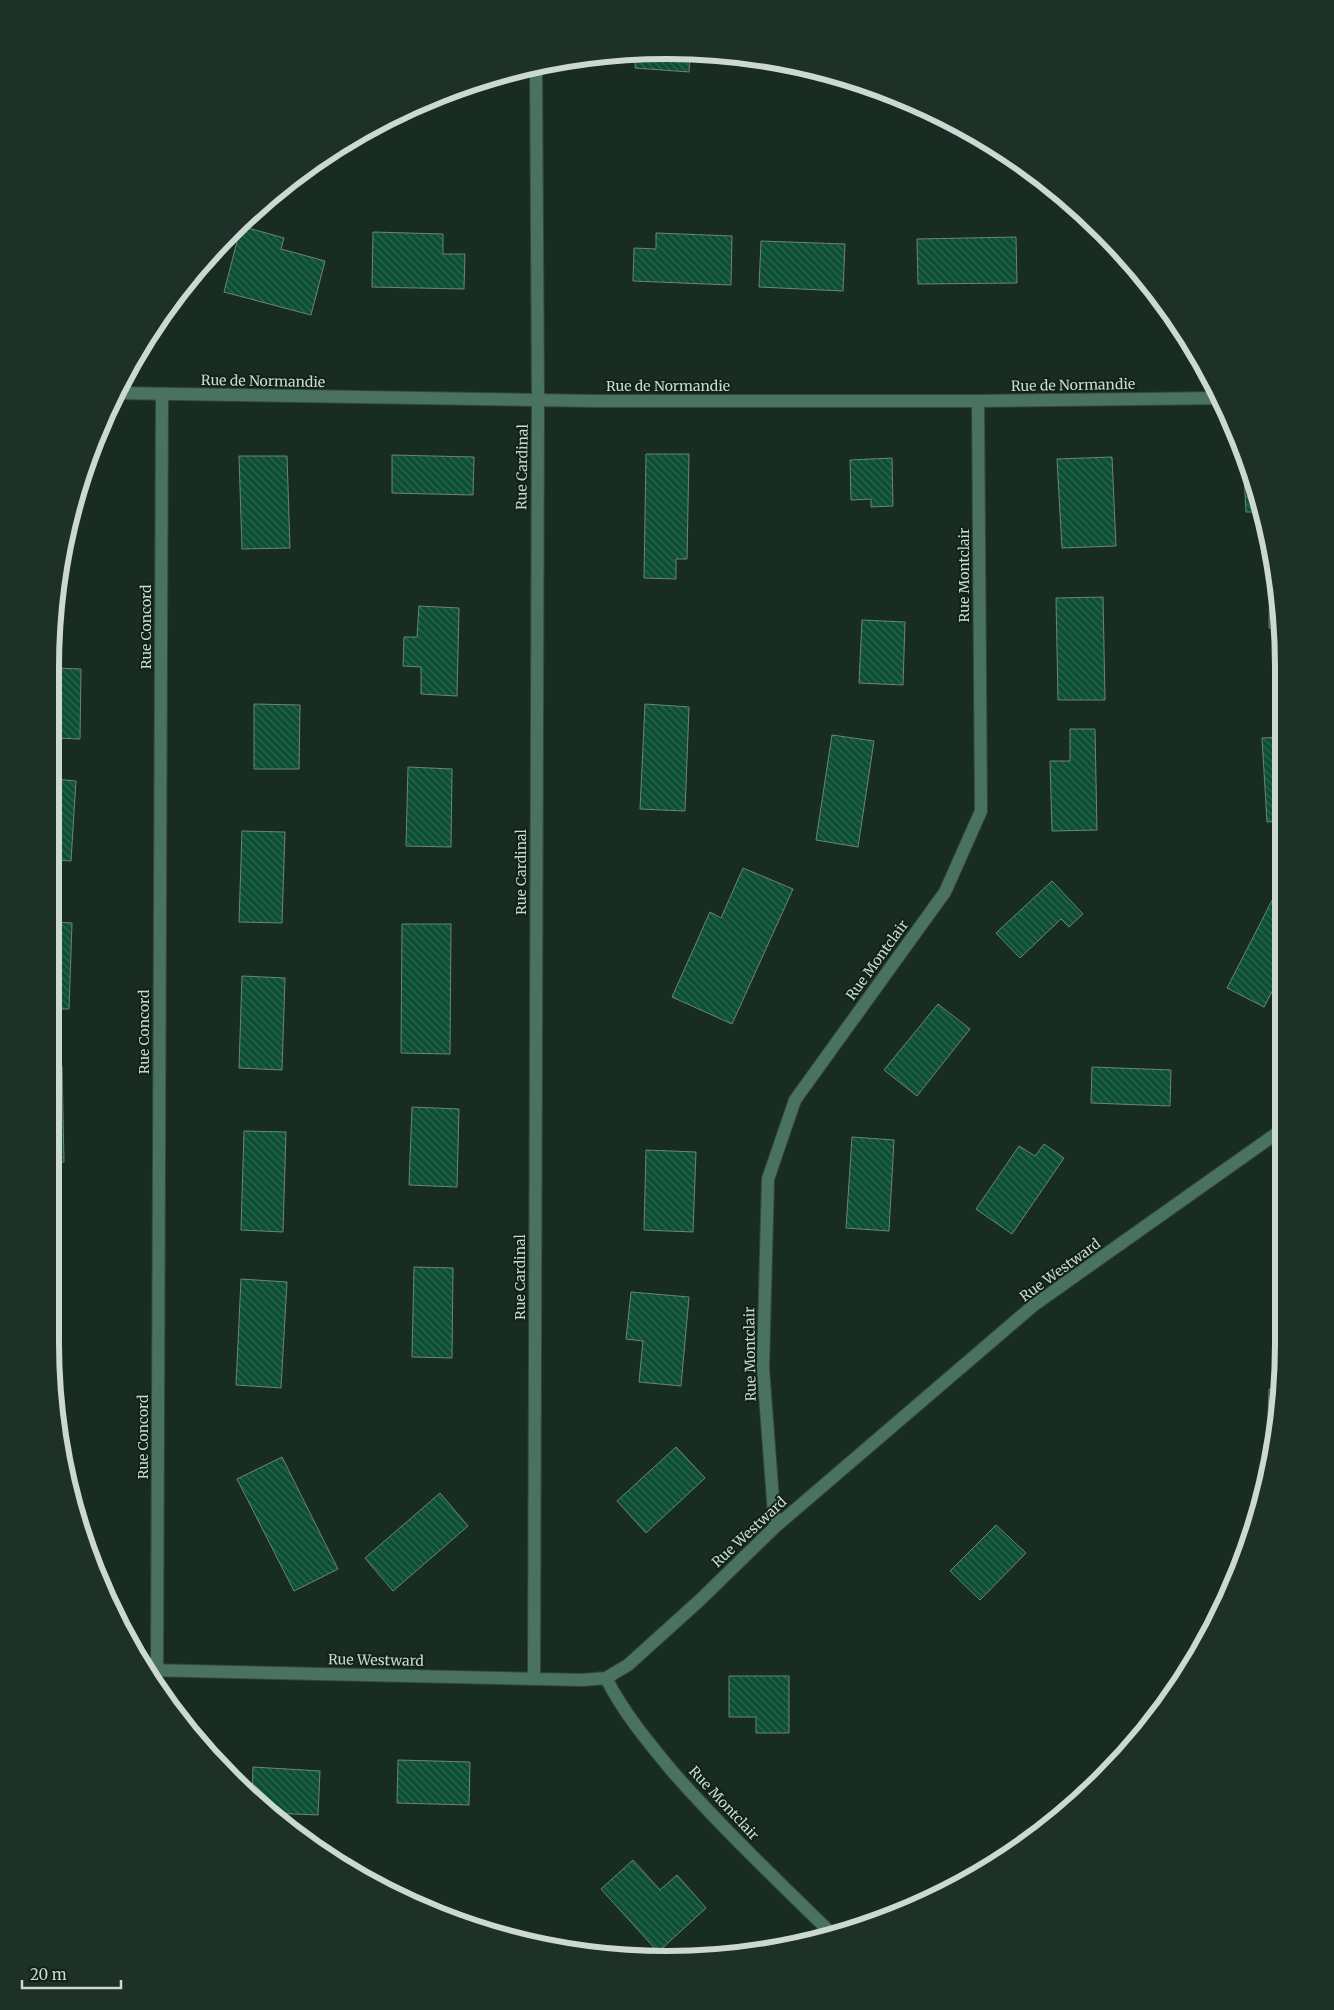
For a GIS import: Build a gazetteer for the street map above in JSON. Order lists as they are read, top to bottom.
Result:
{
  "streets": {
    "street": [
      "Rue de Normandie",
      "Rue Cardinal",
      "Rue Montclair",
      "Rue Concord",
      "Rue Westward"
    ]
  },
  "crossings": [
    ["Rue de Normandie", "Rue Cardinal"],
    ["Rue de Normandie", "Rue Montclair"],
    ["Rue de Normandie", "Rue Concord"],
    ["Rue Cardinal", "Rue Westward"],
    ["Rue Montclair", "Rue Westward"]
  ],
  "scale_bar": "20 m"
}
